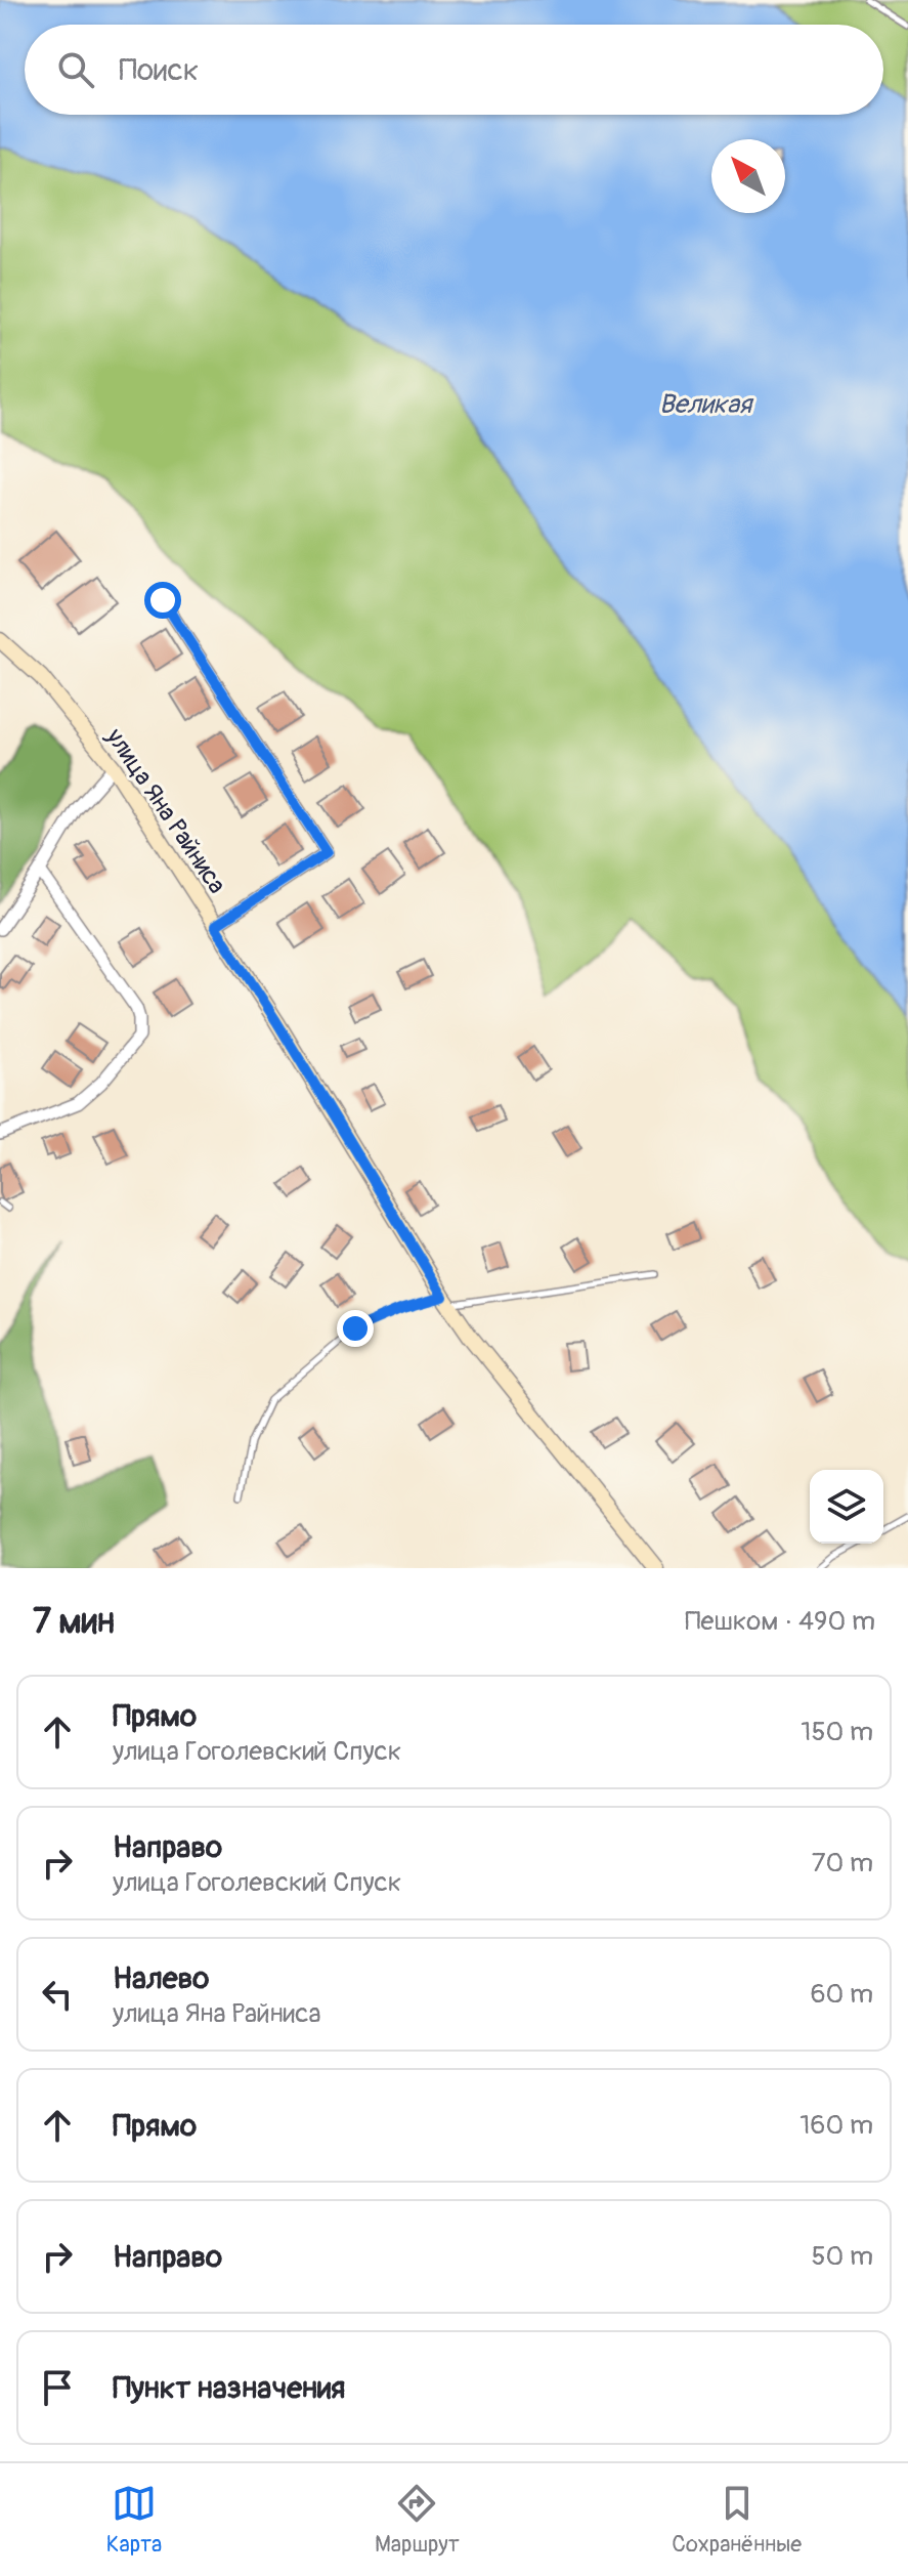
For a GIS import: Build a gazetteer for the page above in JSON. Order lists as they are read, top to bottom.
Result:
{
  "streets": {
    "street": ["улица Яна Райниса"]
  },
  "water": ["Великая"],
  "north": "top left",
  "page": {
    "search": "Поиск",
    "heading": ["7 мин", "Пешком · 490 m"],
    "list": [
      ["Прямо", "улица Гоголевский Спуск", "150 m"],
      ["Направо", "улица Гоголевский Спуск", "70 m"],
      ["Налево", "улица Яна Райниса", "60 m"],
      ["Прямо", "160 m"],
      ["Направо", "50 m"],
      "Пункт назначения"
    ],
    "nav": ["Карта", "Маршрут", "Сохранённые"]
  }
}
